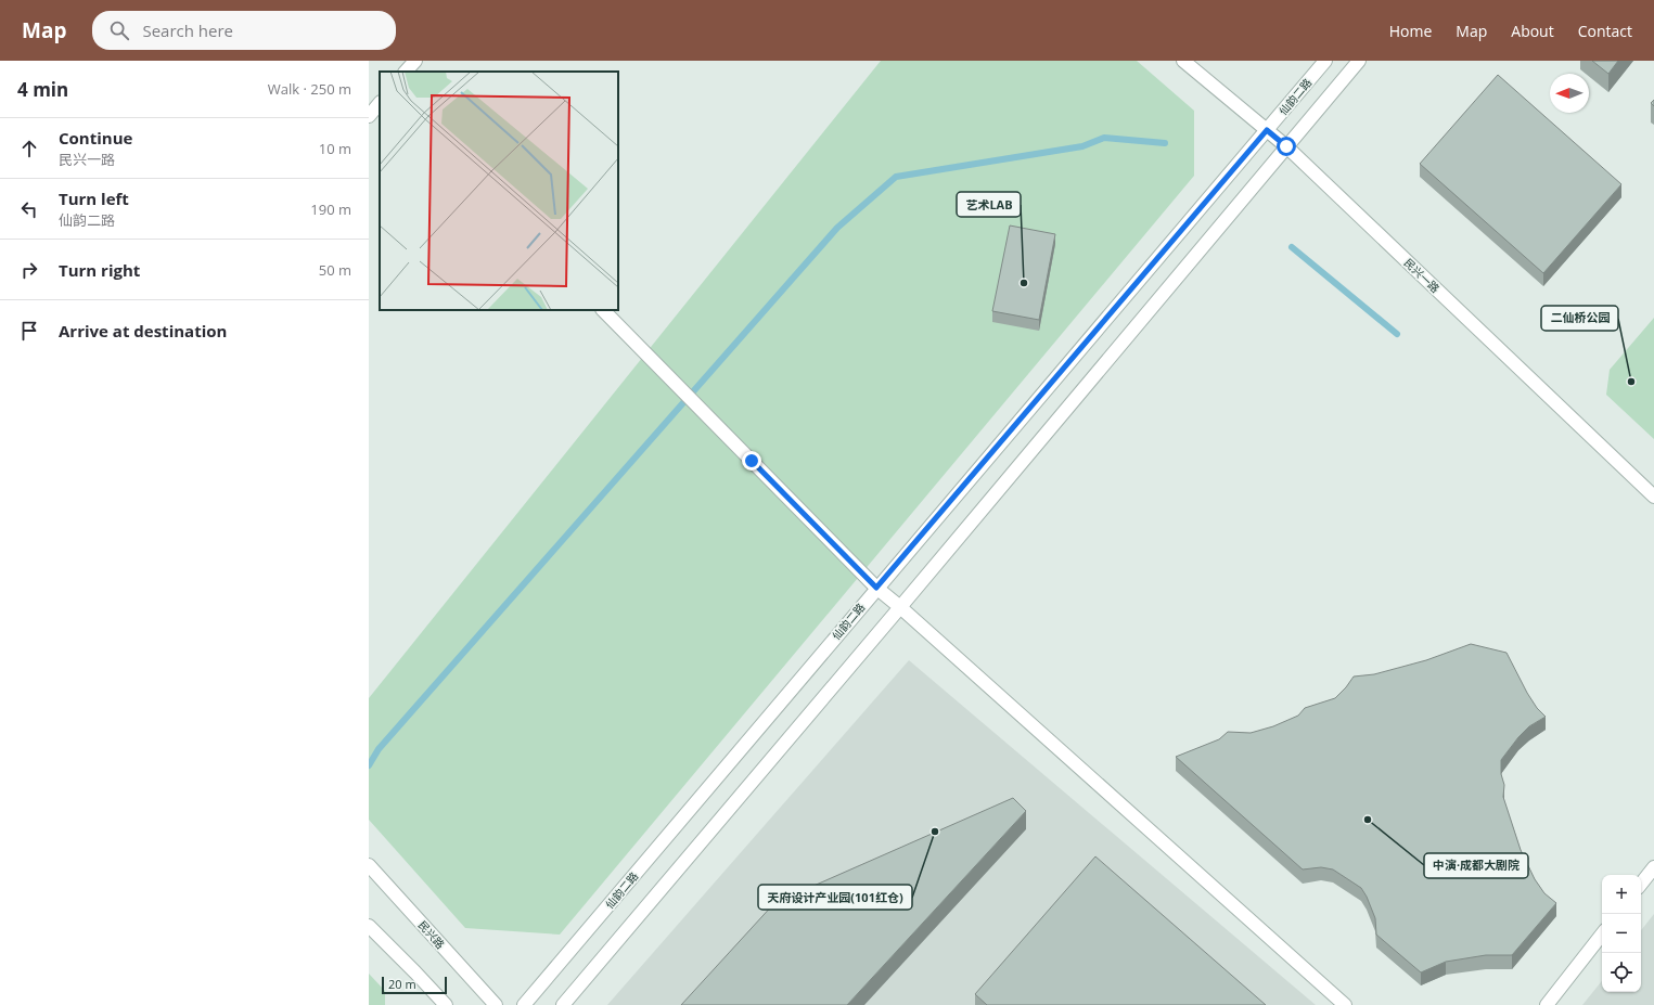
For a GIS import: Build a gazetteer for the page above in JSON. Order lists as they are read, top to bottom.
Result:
{
  "streets": {
    "street": ["仙韵二路", "民兴一路", "民兴路"]
  },
  "crossings": [
    ["仙韵二路", "民兴一路"]
  ],
  "places": [
    "艺术LAB",
    "二仙桥公园",
    "中演·成都大剧院",
    "天府设计产业园(101红仓)"
  ],
  "scale_bar": "20 m",
  "north": "left",
  "page": {
    "header": "Map",
    "search": "Search here",
    "nav": [
      "Home",
      "Map",
      "About",
      "Contact"
    ],
    "heading": ["4 min", "Walk · 250 m"],
    "list": [
      ["Continue", "民兴一路", "10 m"],
      ["Turn left", "仙韵二路", "190 m"],
      ["Turn right", "50 m"],
      "Arrive at destination"
    ],
    "map_buttons": ["+", "−"],
    "scale": "20 m"
  }
}
